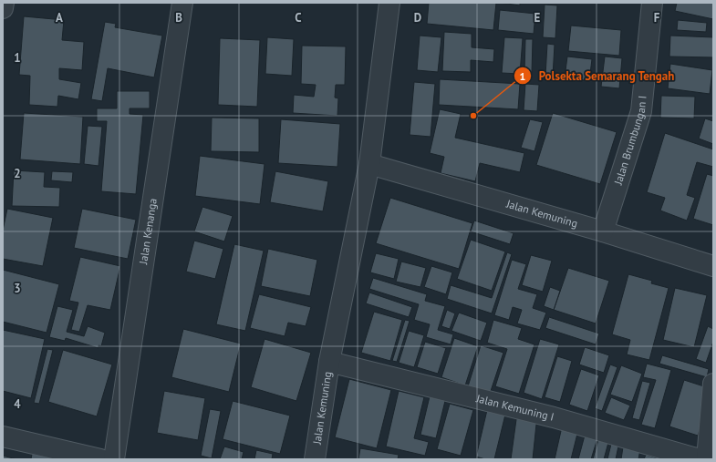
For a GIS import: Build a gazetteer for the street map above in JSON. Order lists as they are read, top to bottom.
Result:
{
  "streets": {
    "street": [
      "Jalan Brumbungan I",
      "Jalan Kemuning",
      "Jalan Kenanga",
      "Jalan Kemuning I"
    ]
  },
  "crossings": [
    ["Jalan Brumbungan I", "Jalan Kemuning"],
    ["Jalan Kemuning", "Jalan Kemuning I"]
  ],
  "places": ["Polsekta Semarang Tengah"],
  "grid": {
    "columns": [
      "A",
      "B",
      "C",
      "D",
      "E",
      "F"
    ],
    "rows": [
      "1",
      "2",
      "3",
      "4"
    ]
  }
}
